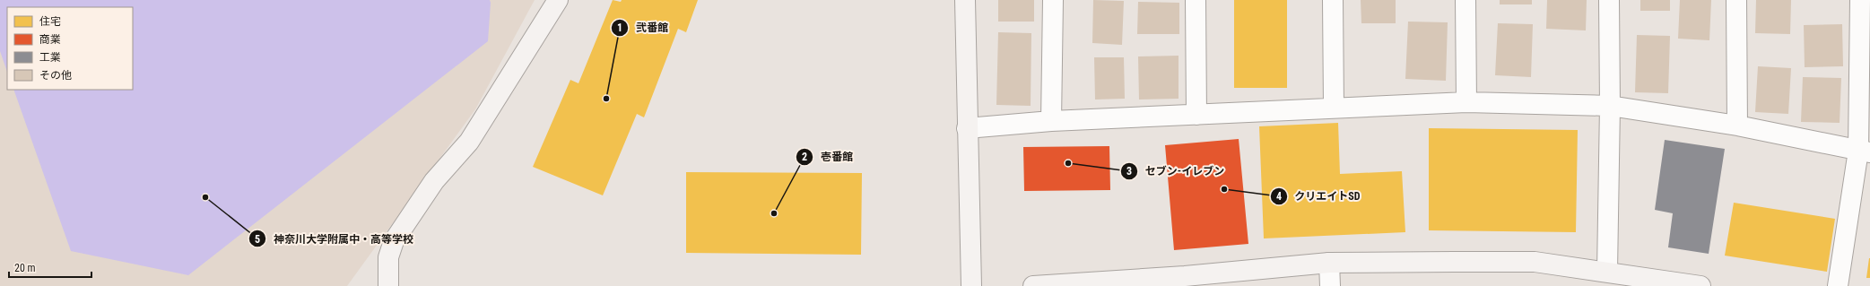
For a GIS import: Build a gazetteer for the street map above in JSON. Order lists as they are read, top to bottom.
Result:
{
  "places": [
    "弐番館",
    "セブン-イレブン",
    "クリエイトSD",
    "神奈川大学附属中・高等学校",
    "壱番館"
  ],
  "legend": [
    "住宅",
    "商業",
    "工業",
    "その他"
  ],
  "scale_bar": "20 m"
}
